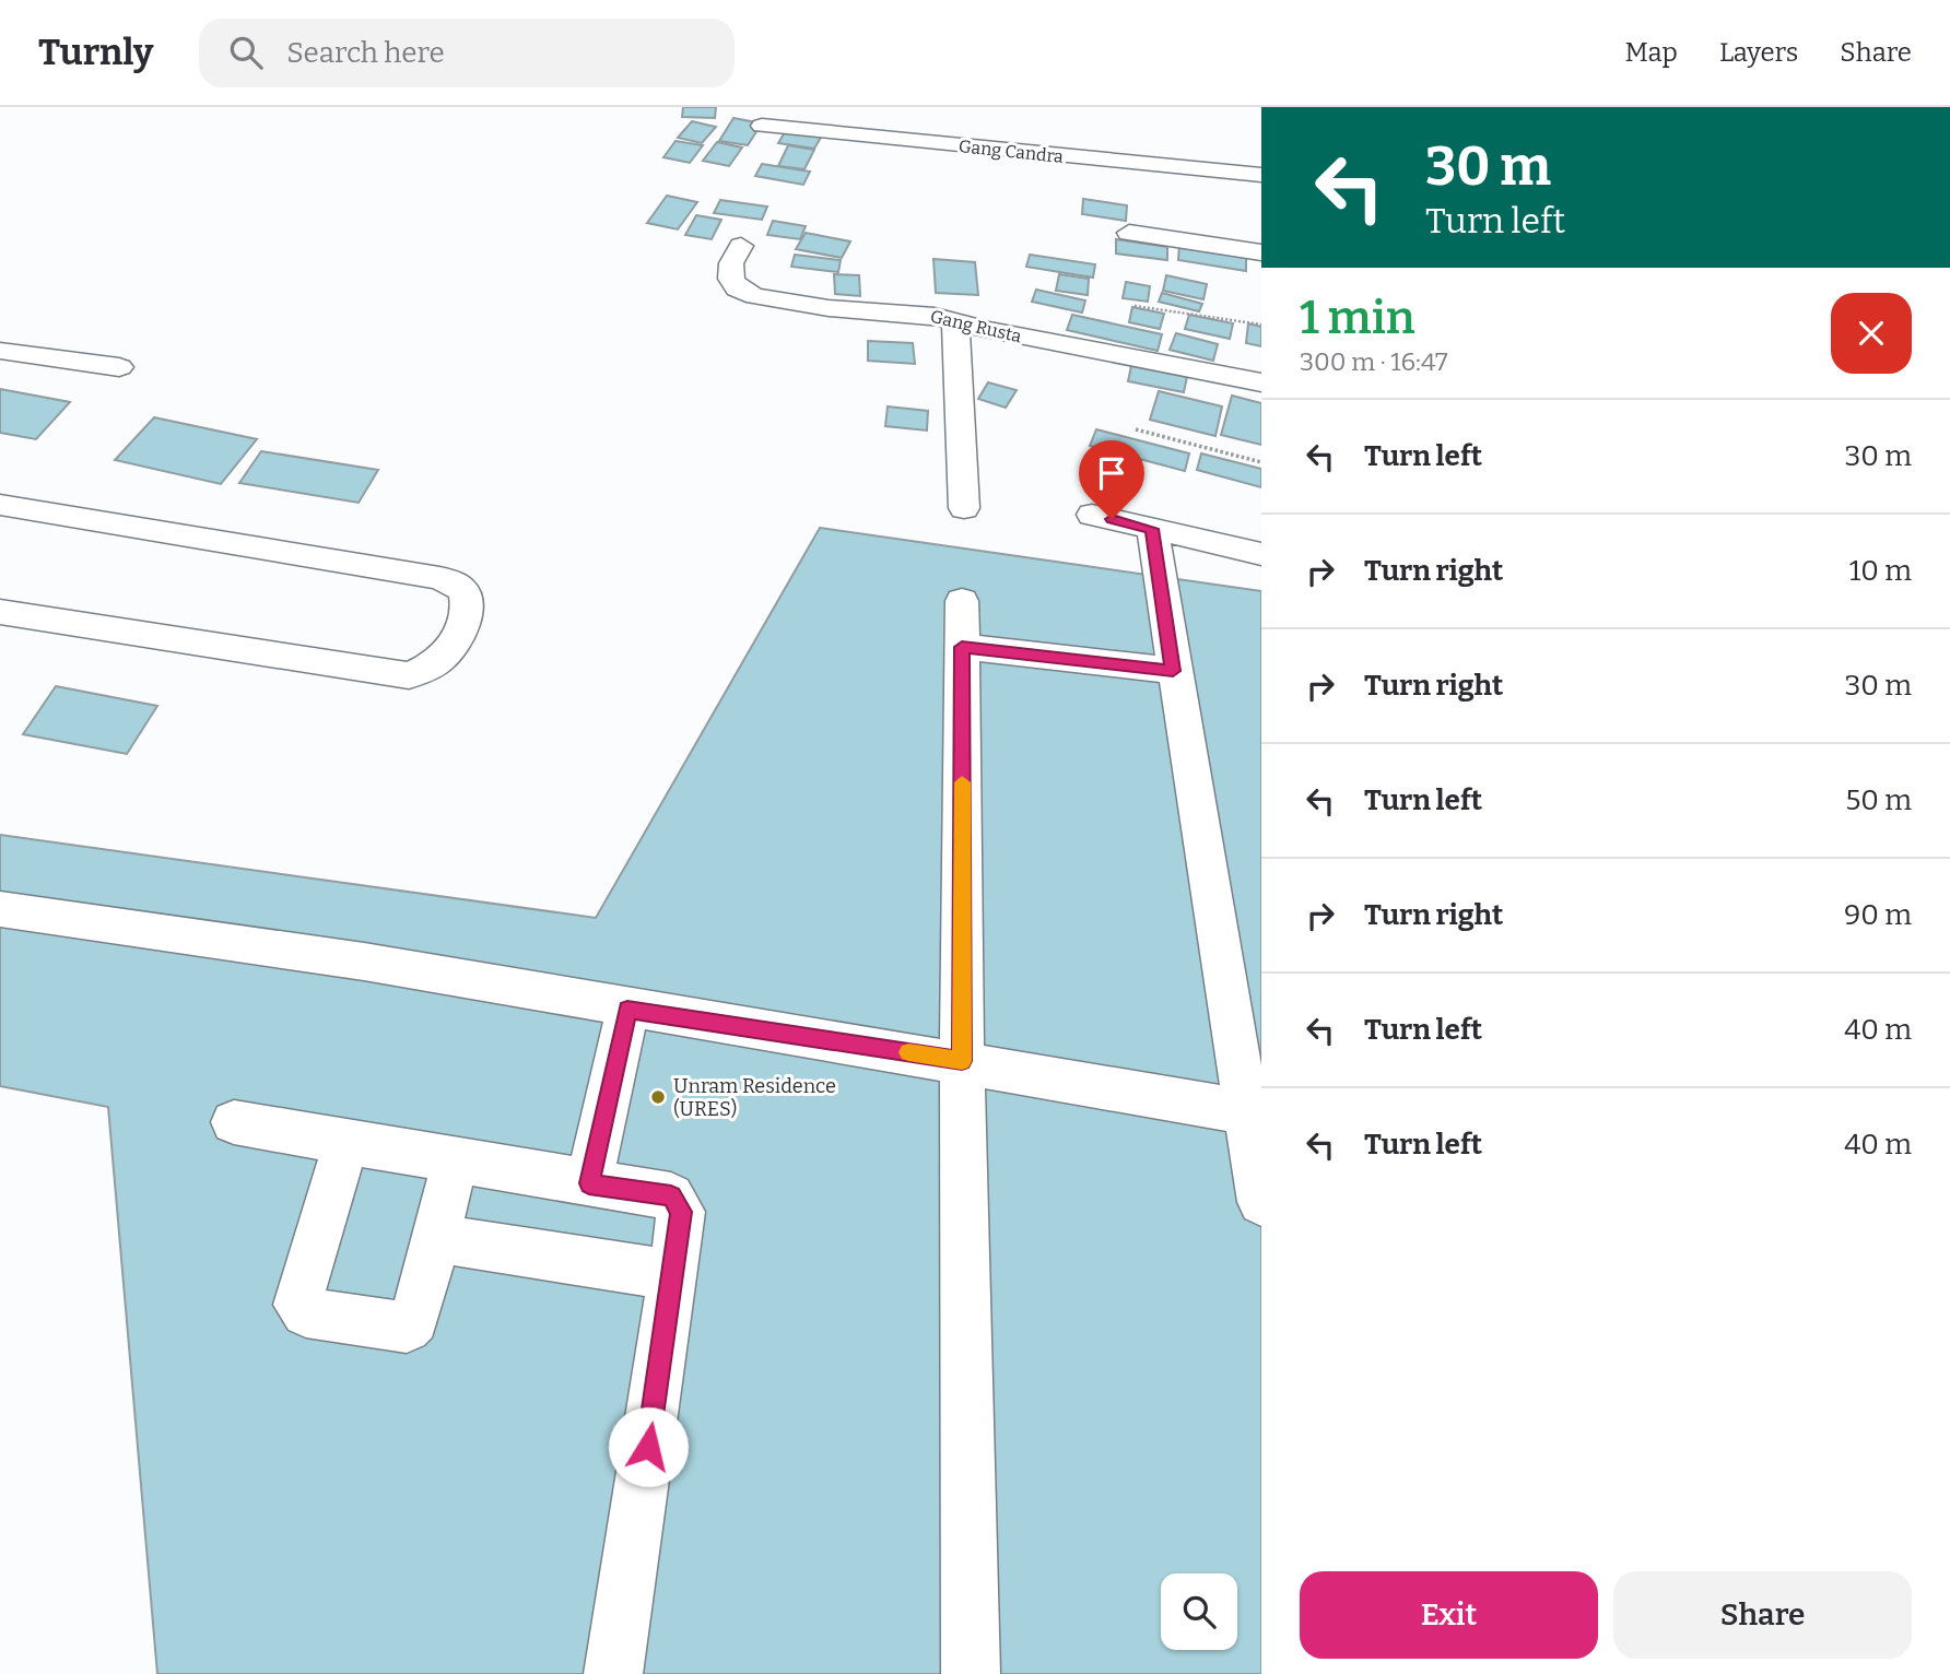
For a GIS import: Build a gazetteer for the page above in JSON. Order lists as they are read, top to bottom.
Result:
{
  "streets": {
    "street": ["Gang Candra", "Gang Rusta"]
  },
  "places": ["Unram Residence (URES)"],
  "page": {
    "header": "Turnly",
    "search": "Search here",
    "nav": ["Map", "Layers", "Share"],
    "turn": ["30 m", "Turn left"],
    "heading": ["1 min", "300 m · 16:47"],
    "list": [
      {
        "name": "Turn left",
        "value": "30 m"
      },
      {
        "name": "Turn right",
        "value": "10 m"
      },
      {
        "name": "Turn right",
        "value": "30 m"
      },
      {
        "name": "Turn left",
        "value": "50 m"
      },
      {
        "name": "Turn right",
        "value": "90 m"
      },
      {
        "name": "Turn left",
        "value": "40 m"
      },
      {
        "name": "Turn left",
        "value": "40 m"
      }
    ],
    "buttons": ["Exit", "Share"]
  }
}
